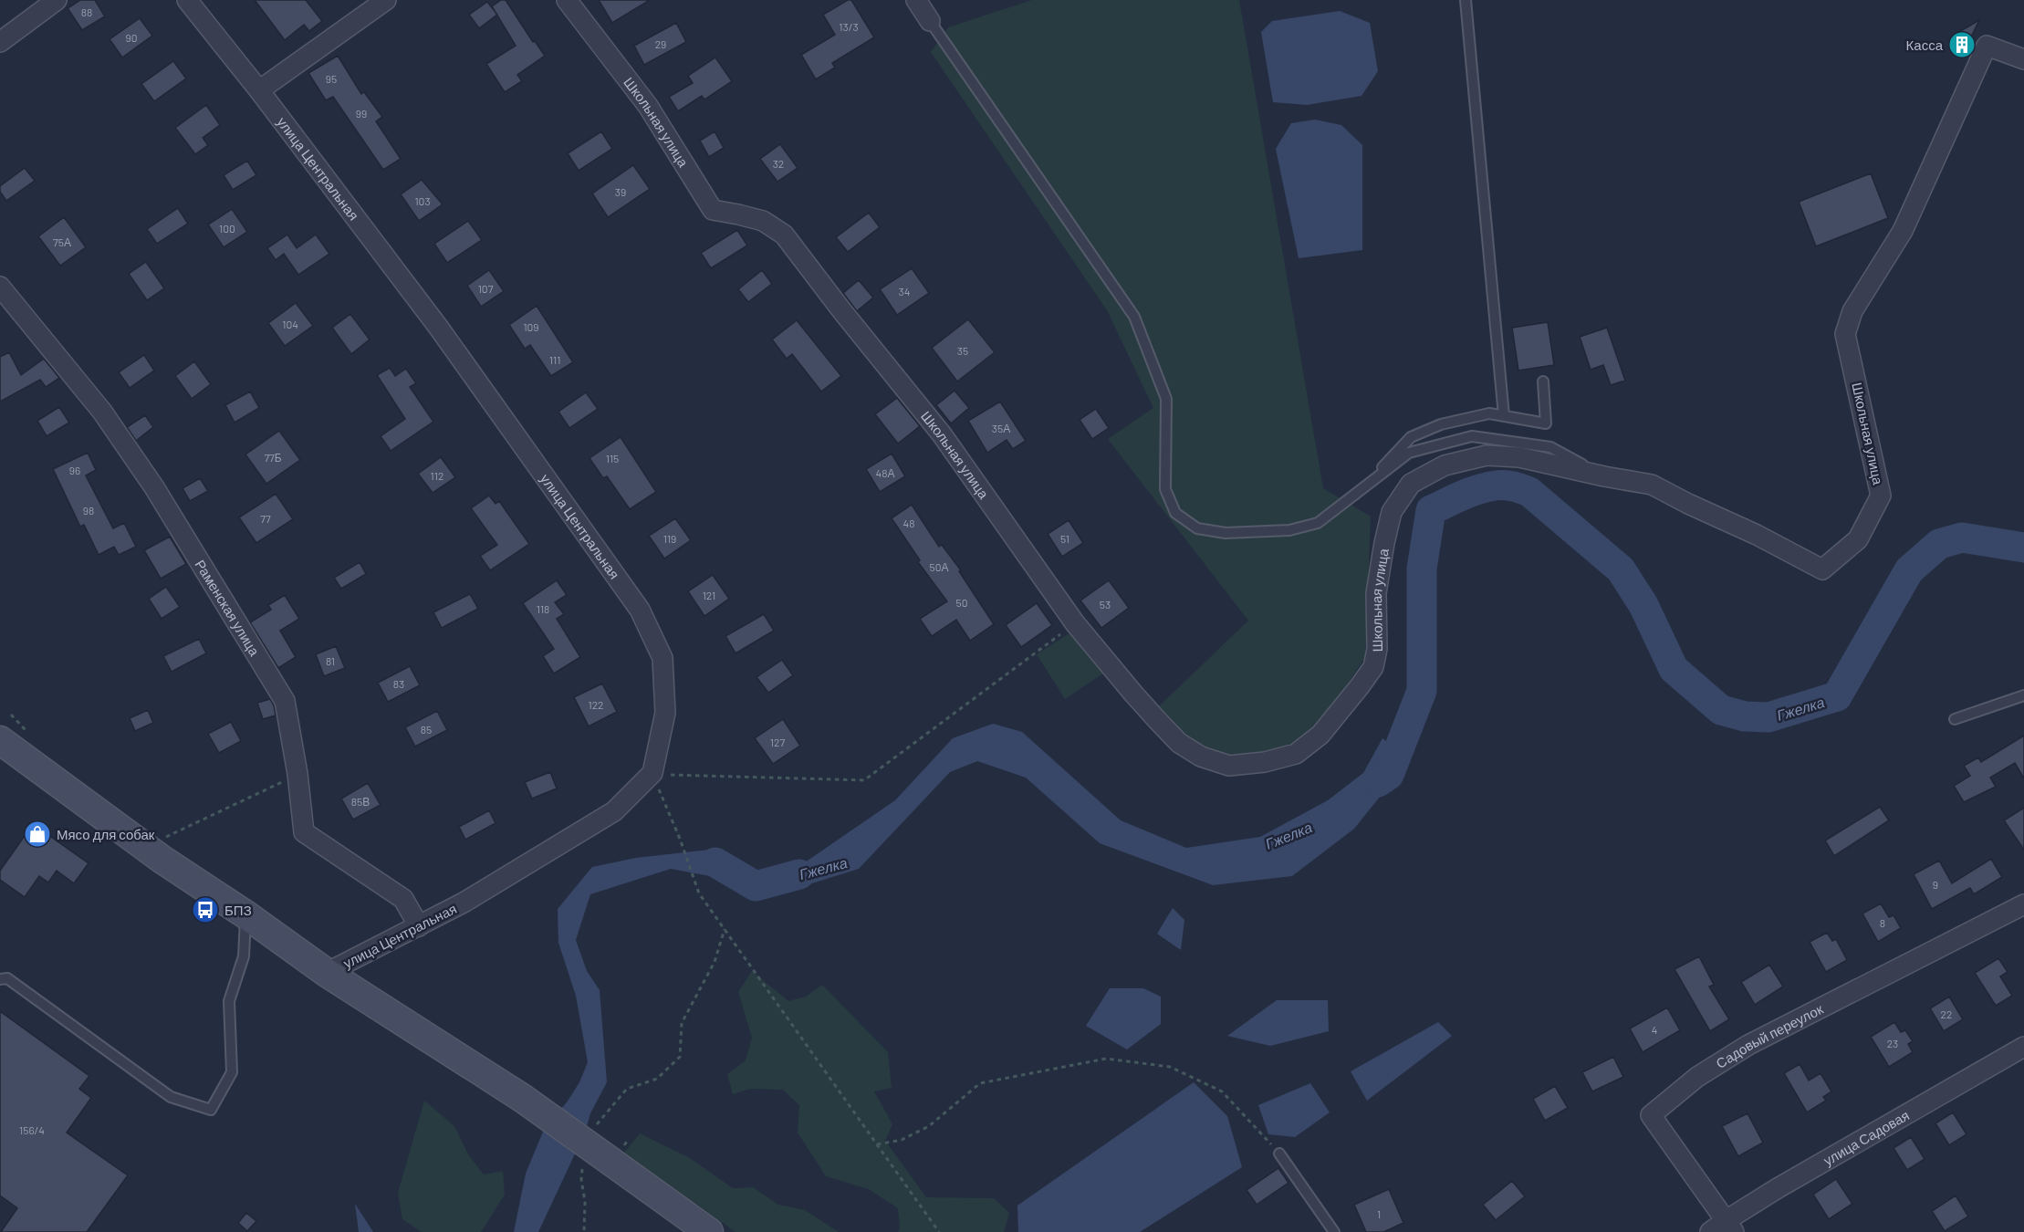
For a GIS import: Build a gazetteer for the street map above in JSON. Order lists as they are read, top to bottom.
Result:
{
  "streets": {
    "street": [
      "Школьная улица",
      "улица Центральная",
      "Раменская улица",
      "Садовый переулок",
      "улица Садовая"
    ]
  },
  "crossings": [
    ["улица Центральная", "Раменская улица"],
    ["Садовый переулок", "улица Садовая"]
  ],
  "water": ["Гжелка"],
  "places": {
    "building": ["Касса"],
    "shop": ["Мясо для собак"],
    "bus stop": ["БПЗ"]
  },
  "house_numbers": [
    "88",
    "13/3",
    "90",
    "29",
    "95",
    "99",
    "32",
    "39",
    "103",
    "100",
    "75А",
    "107",
    "34",
    "104",
    "109",
    "35",
    "111",
    "35А",
    "77Б",
    "115",
    "96",
    "48А",
    "112",
    "98",
    "77",
    "48",
    "119",
    "51",
    "50А",
    "121",
    "50",
    "53",
    "118",
    "81",
    "83",
    "122",
    "85",
    "127",
    "85В",
    "9",
    "8",
    "22",
    "4",
    "23",
    "156/4",
    "1"
  ]
}
